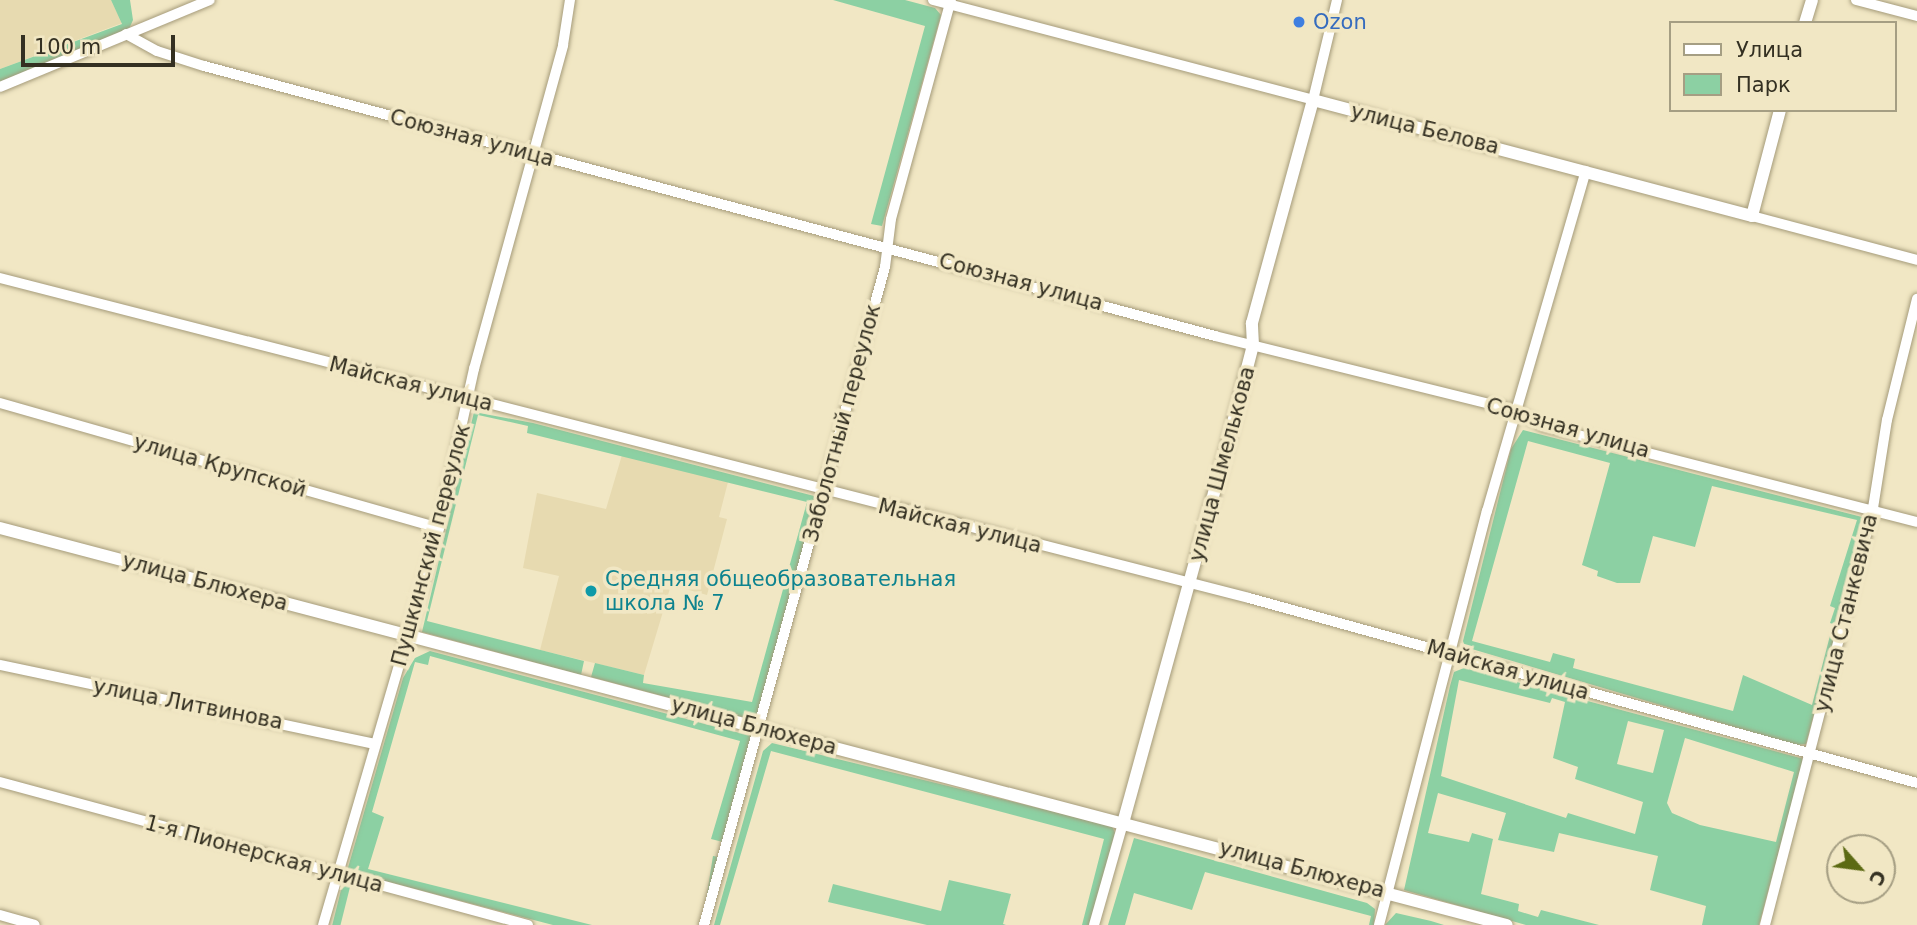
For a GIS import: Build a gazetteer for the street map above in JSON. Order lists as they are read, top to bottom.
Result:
{
  "streets": {
    "street": [
      "улица Белова",
      "Союзная улица",
      "Майская улица",
      "Заболотный переулок",
      "улица Шмелькова",
      "улица Крупской",
      "Пушкинский переулок",
      "улица Блюхера",
      "улица Станкевича",
      "улица Литвинова",
      "1-я Пионерская улица"
    ]
  },
  "crossings": [
    ["улица Белова", "Заболотный переулок"],
    ["улица Белова", "улица Шмелькова"],
    ["Союзная улица", "Заболотный переулок"],
    ["Союзная улица", "улица Шмелькова"],
    ["Союзная улица", "Пушкинский переулок"],
    ["Союзная улица", "улица Станкевича"],
    ["Майская улица", "Заболотный переулок"],
    ["Майская улица", "улица Шмелькова"],
    ["Майская улица", "Пушкинский переулок"],
    ["Майская улица", "улица Станкевича"],
    ["Заболотный переулок", "улица Блюхера"],
    ["улица Шмелькова", "улица Блюхера"],
    ["улица Крупской", "Пушкинский переулок"],
    ["Пушкинский переулок", "улица Блюхера"],
    ["Пушкинский переулок", "улица Литвинова"],
    ["Пушкинский переулок", "1-я Пионерская улица"]
  ],
  "places": ["Ozon", "Средняя общеобразовательная школа № 7"],
  "legend": ["Улица", "Парк"],
  "scale_bar": "100 m",
  "north": "bottom right"
}
